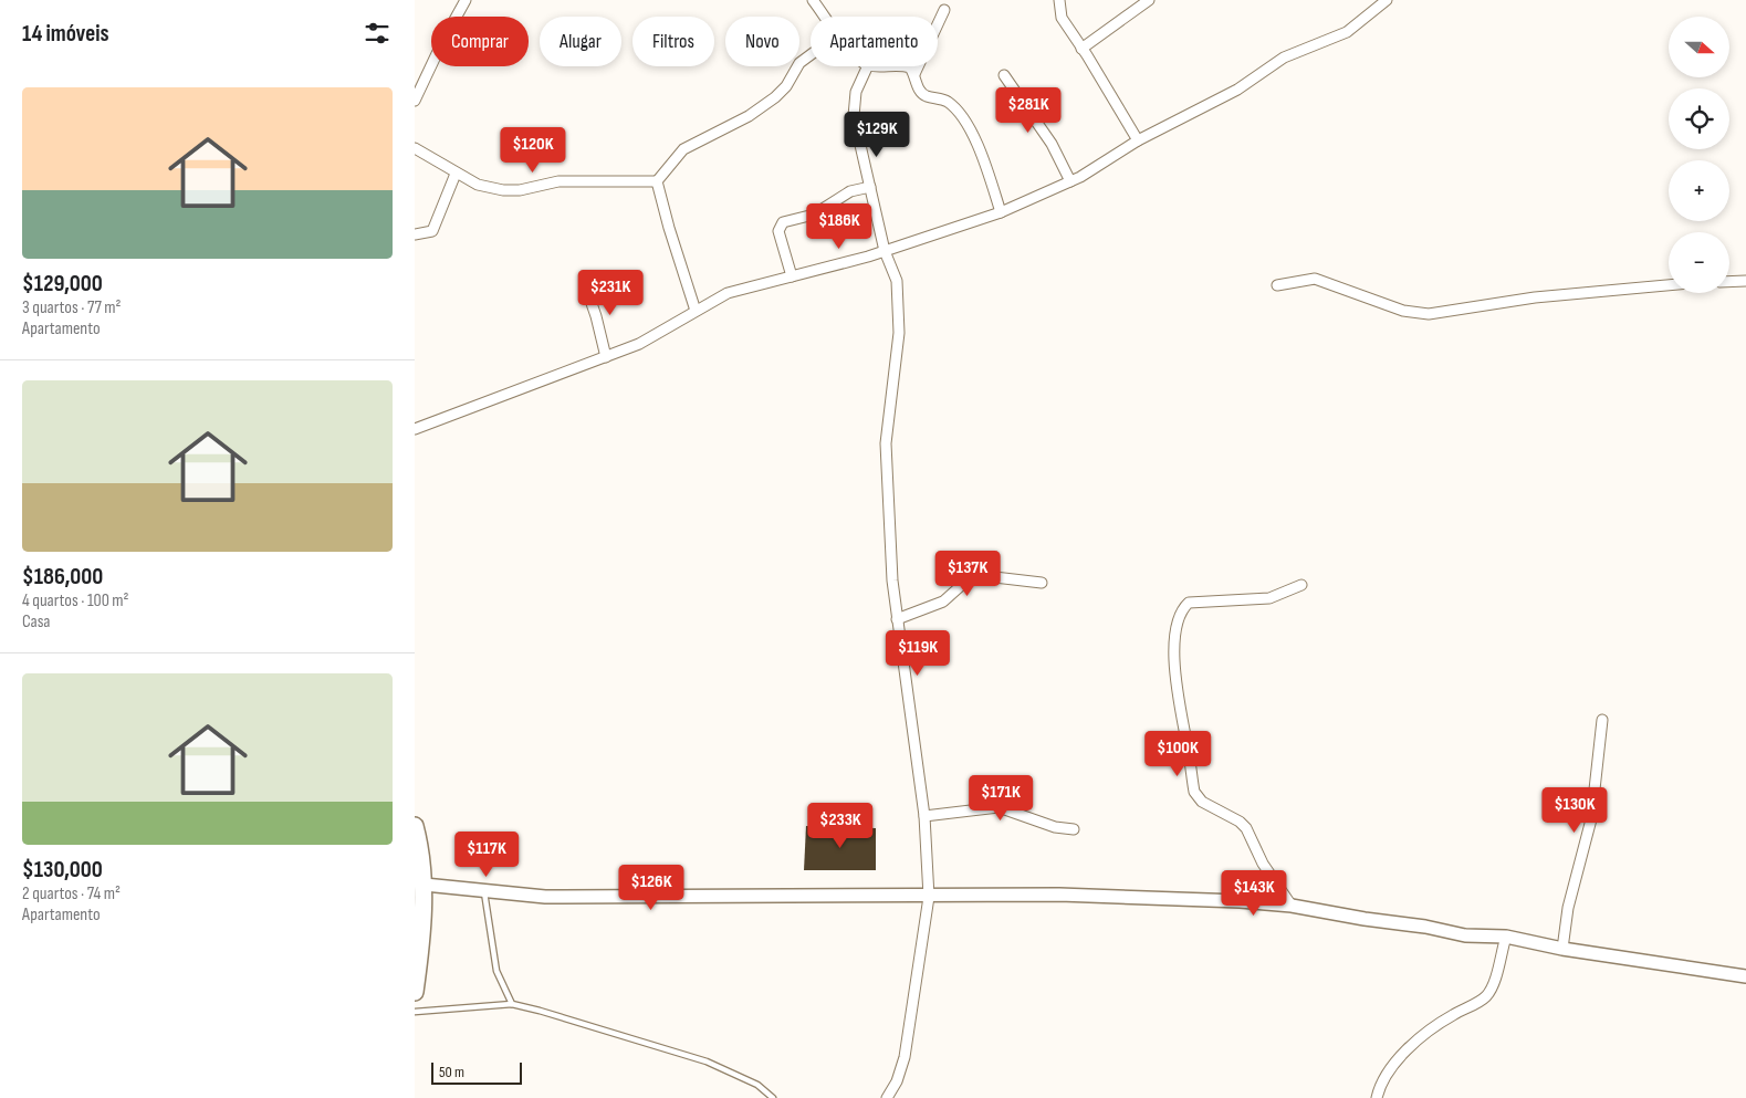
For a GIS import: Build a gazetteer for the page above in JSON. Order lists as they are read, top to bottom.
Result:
{
  "scale_bar": "50 m",
  "north": "right",
  "page": {
    "heading": "14 imóveis",
    "map_buttons": ["+", "−"],
    "chip": [
      "Comprar",
      "Alugar",
      "Filtros",
      "Novo",
      "Apartamento"
    ],
    "list": [
      {
        "name": "$129,000",
        "note": "3 quartos · 77 m² · Apartamento"
      },
      {
        "name": "$186,000",
        "note": "4 quartos · 100 m² · Casa"
      },
      {
        "name": "$130,000",
        "note": "2 quartos · 74 m² · Apartamento"
      }
    ],
    "price": [
      "$281K",
      "$129K",
      "$120K",
      "$186K",
      "$231K",
      "$137K",
      "$119K",
      "$100K",
      "$171K",
      "$130K",
      "$233K",
      "$117K",
      "$126K",
      "$143K"
    ],
    "scale": "50 m"
  }
}
